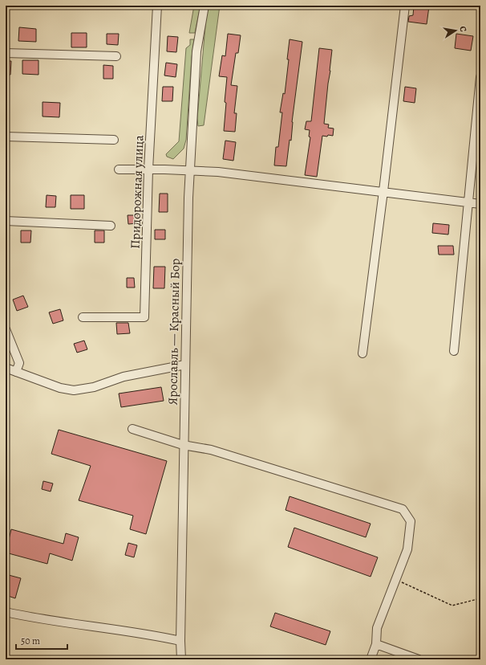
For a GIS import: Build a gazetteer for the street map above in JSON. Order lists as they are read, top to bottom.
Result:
{
  "streets": {
    "street": ["Придорожная улица", "Ярославль — Красный Бор"]
  },
  "scale_bar": "50 m",
  "north": "right"
}
